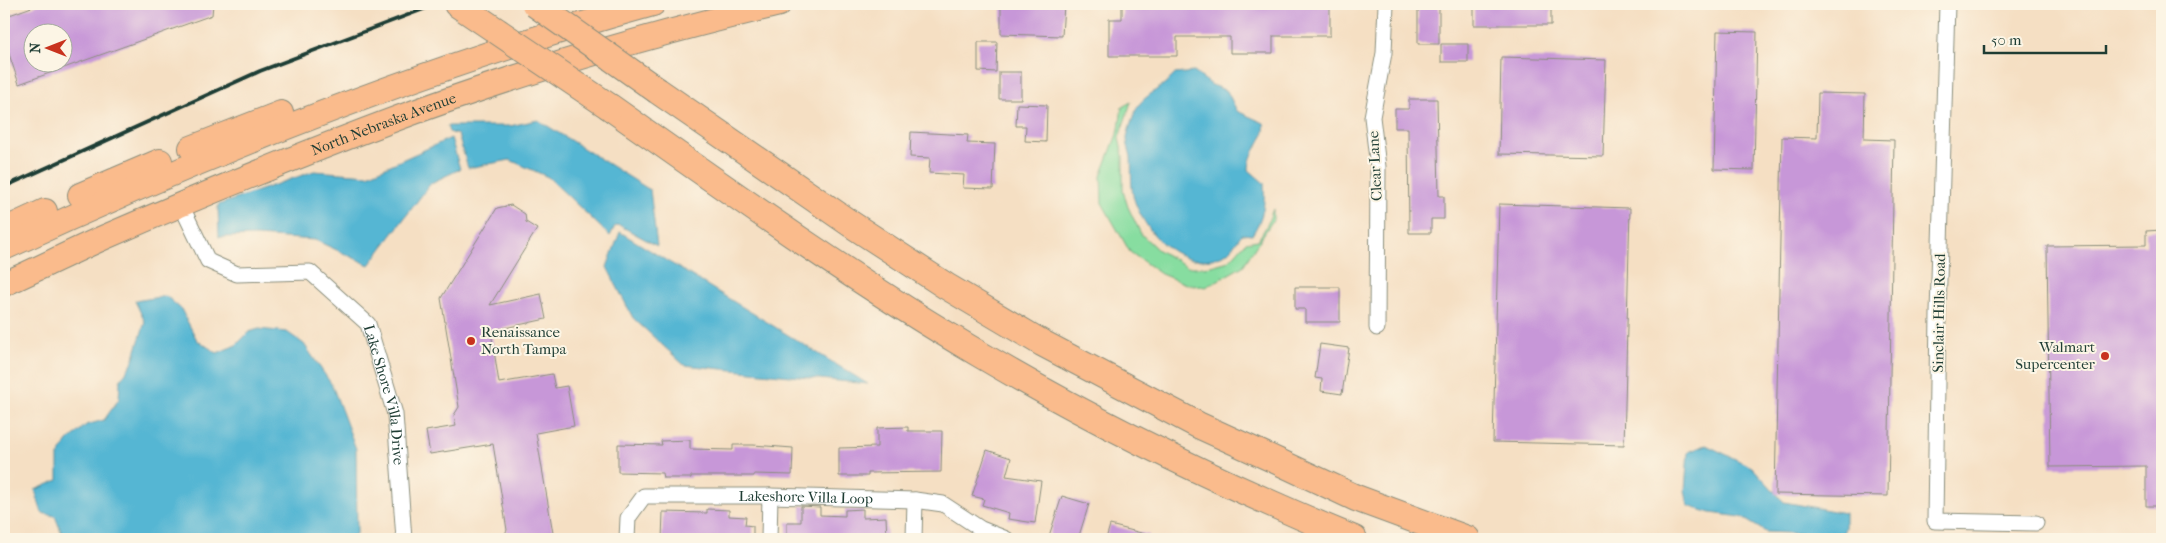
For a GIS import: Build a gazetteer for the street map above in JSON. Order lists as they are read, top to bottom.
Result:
{
  "streets": {
    "main road": ["North Nebraska Avenue"],
    "street": [
      "Clear Lane",
      "Sinclair Hills Road",
      "Lake Shore Villa Drive",
      "Lakeshore Villa Loop"
    ]
  },
  "crossings": [
    ["North Nebraska Avenue", "Lake Shore Villa Drive"]
  ],
  "places": ["Renaissance North Tampa", "Walmart Supercenter"],
  "scale_bar": "50 m",
  "north": "left"
}
